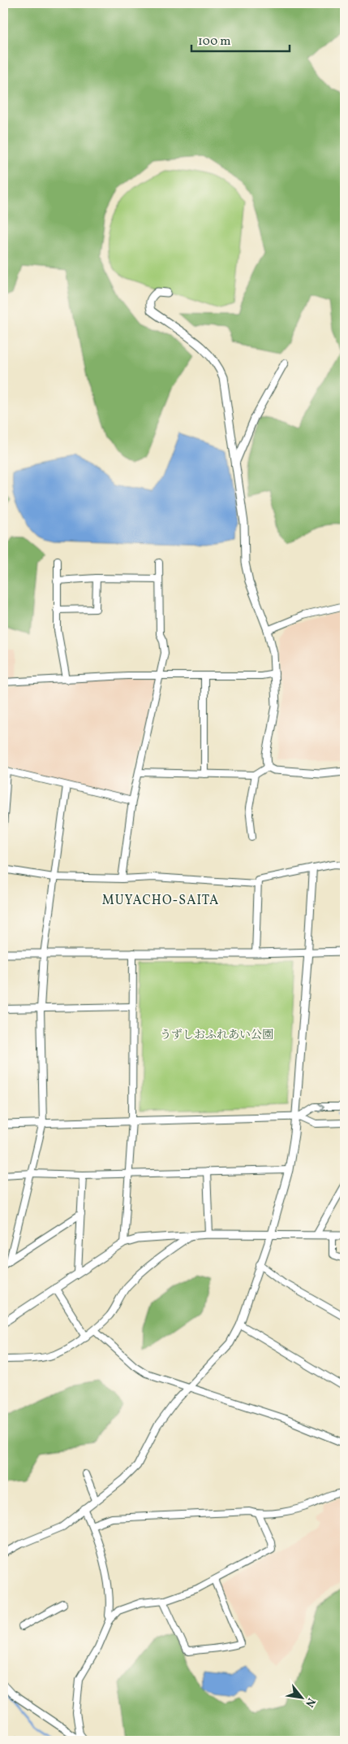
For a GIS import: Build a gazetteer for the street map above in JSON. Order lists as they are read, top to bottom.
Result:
{
  "districts": ["MUYACHO-SAITA"],
  "parks": ["うずしおふれあい公園"],
  "scale_bar": "100 m",
  "north": "bottom right"
}
